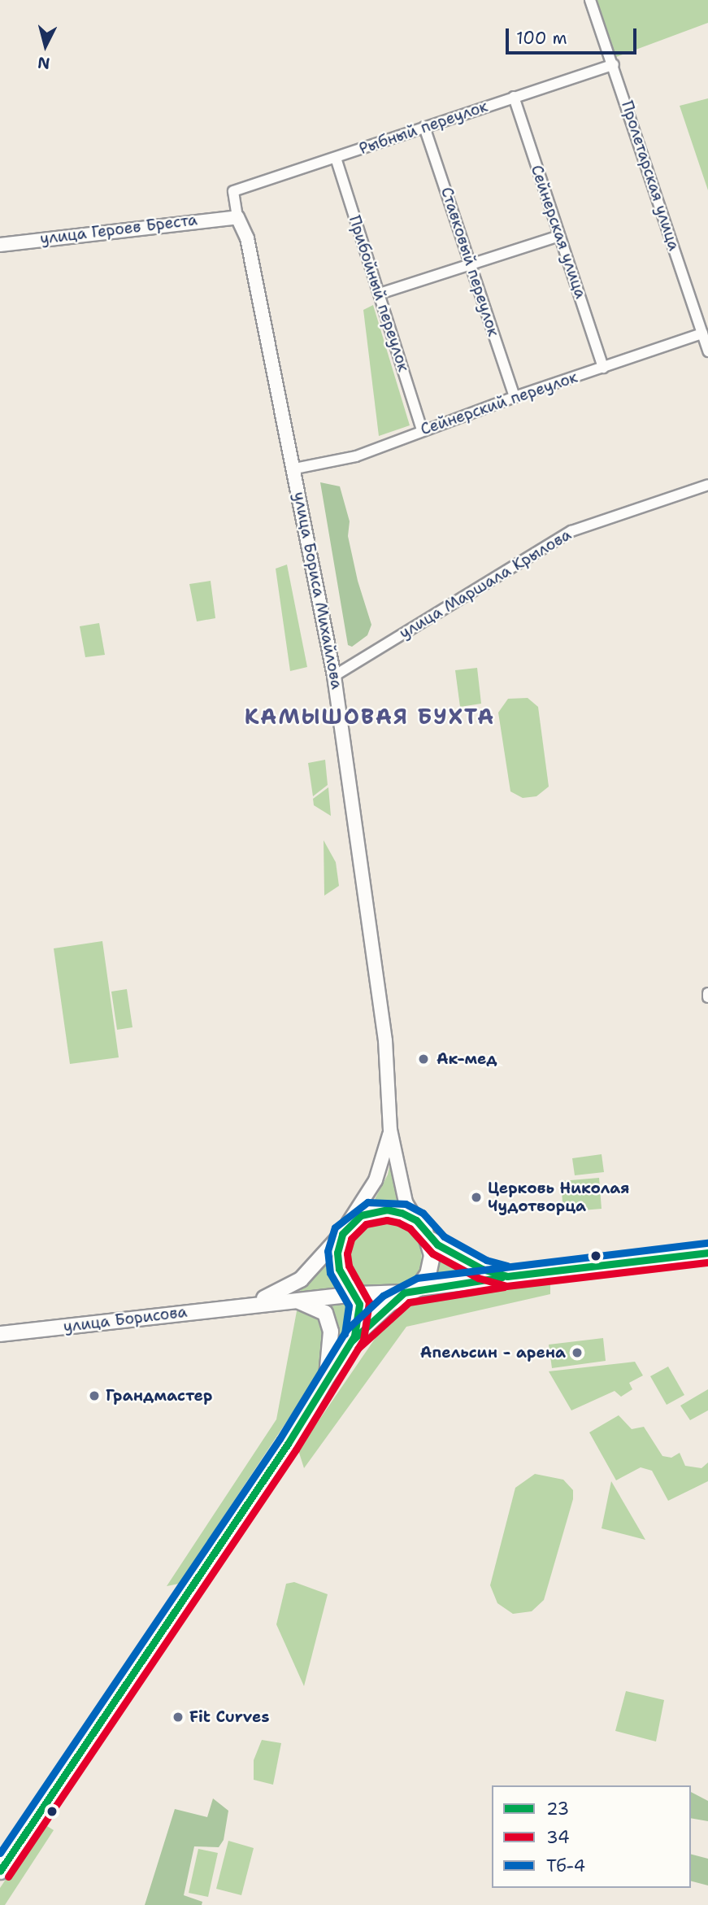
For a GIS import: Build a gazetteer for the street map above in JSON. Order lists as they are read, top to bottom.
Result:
{
  "streets": {
    "main road": ["улица Борисова"],
    "street": [
      "Рыбный переулок",
      "Пролетарская улица",
      "улица Героев Бреста",
      "Сейнерская улица",
      "Ставковый переулок",
      "Прибойный переулок",
      "Сейнерский переулок",
      "улица Маршала Крылова",
      "улица Бориса Михайлова"
    ]
  },
  "crossings": [
    ["Рыбный переулок", "Пролетарская улица"],
    ["Рыбный переулок", "Сейнерская улица"],
    ["Рыбный переулок", "Ставковый переулок"],
    ["Рыбный переулок", "Прибойный переулок"],
    ["Рыбный переулок", "улица Бориса Михайлова"],
    ["Пролетарская улица", "Сейнерский переулок"],
    ["улица Героев Бреста", "улица Бориса Михайлова"],
    ["Сейнерская улица", "Сейнерский переулок"],
    ["Ставковый переулок", "Сейнерский переулок"],
    ["Прибойный переулок", "Сейнерский переулок"],
    ["Сейнерский переулок", "улица Бориса Михайлова"],
    ["улица Маршала Крылова", "улица Бориса Михайлова"],
    ["улица Бориса Михайлова", "улица Борисова"]
  ],
  "districts": ["КАМЫШОВАЯ БУХТА"],
  "places": [
    "Ак-мед",
    "Церковь Николая Чудотворца",
    "Апельсин - арена",
    "Грандмастер",
    "Fit Curves"
  ],
  "lines": ["transit line Тб-4", "transit line 23", "transit line 34"],
  "legend": ["23", "34", "Тб-4"],
  "scale_bar": "100 m",
  "north": "bottom"
}
